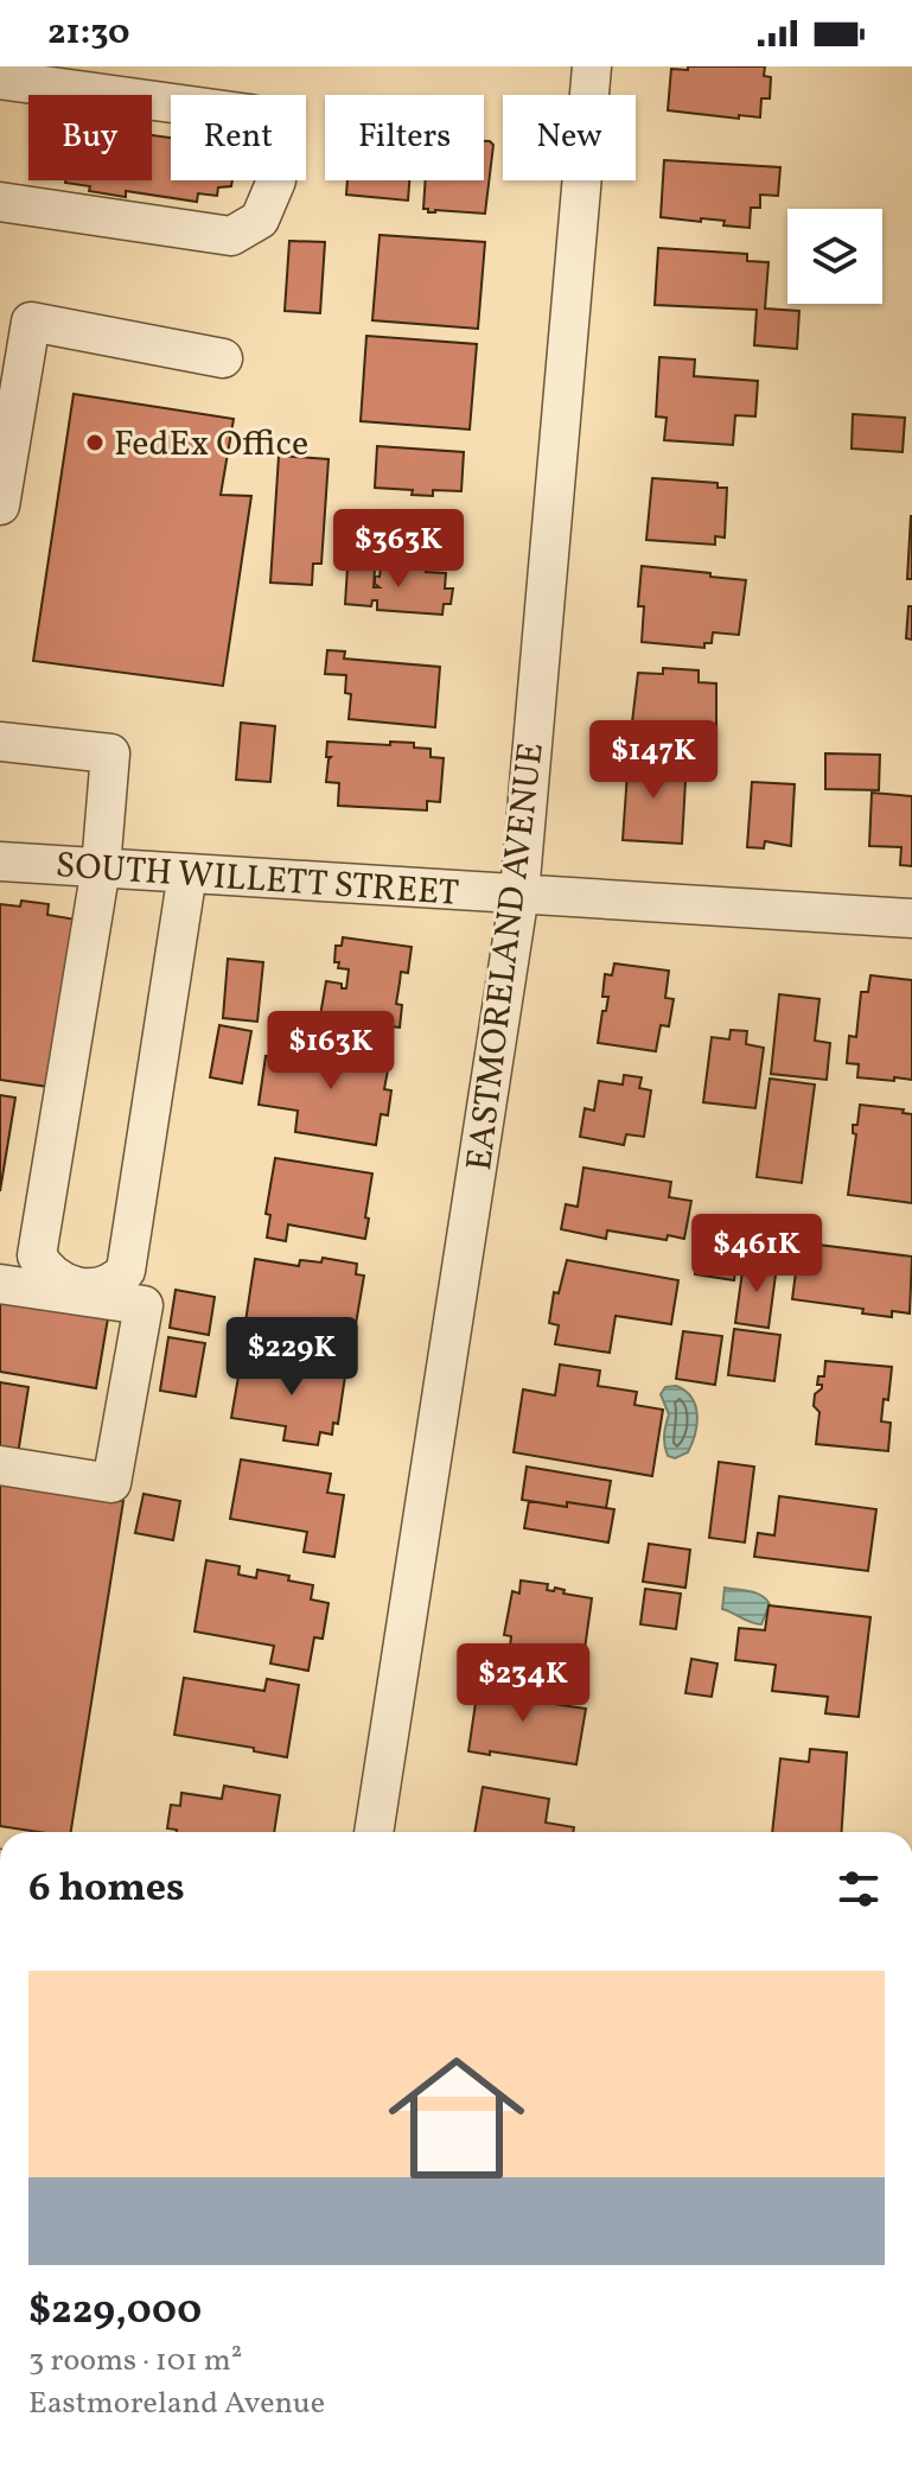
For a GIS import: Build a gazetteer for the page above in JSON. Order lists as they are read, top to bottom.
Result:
{
  "streets": {
    "street": ["SOUTH WILLETT STREET", "EASTMORELAND AVENUE"]
  },
  "crossings": [
    ["SOUTH WILLETT STREET", "EASTMORELAND AVENUE"]
  ],
  "places": ["FedEx Office"],
  "page": {
    "status": "21:30",
    "chip": [
      "Buy",
      "Rent",
      "Filters",
      "New"
    ],
    "price": [
      "$363K",
      "$147K",
      "$163K",
      "$461K",
      "$229K",
      "$234K"
    ],
    "heading": "6 homes",
    "list": [
      {
        "name": "$229,000",
        "note": "3 rooms · 101 m² · Eastmoreland Avenue"
      }
    ]
  }
}
